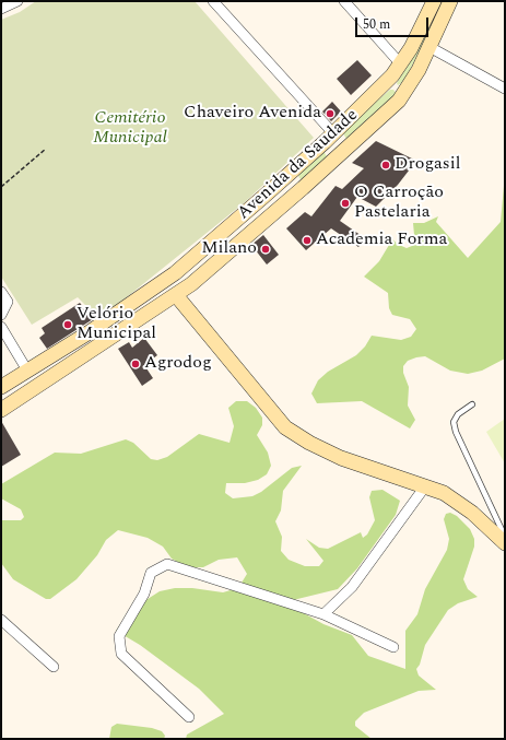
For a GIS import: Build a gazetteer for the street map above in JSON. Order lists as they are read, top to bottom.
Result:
{
  "streets": {
    "main road": ["Avenida da Saudade"]
  },
  "parks": ["Cemitério Municipal"],
  "places": [
    "Chaveiro Avenida",
    "Drogasil",
    "O Carroção Pastelaria",
    "Academia Forma",
    "Milano",
    "Velório Municipal",
    "Agrodog"
  ],
  "scale_bar": "50 m"
}
